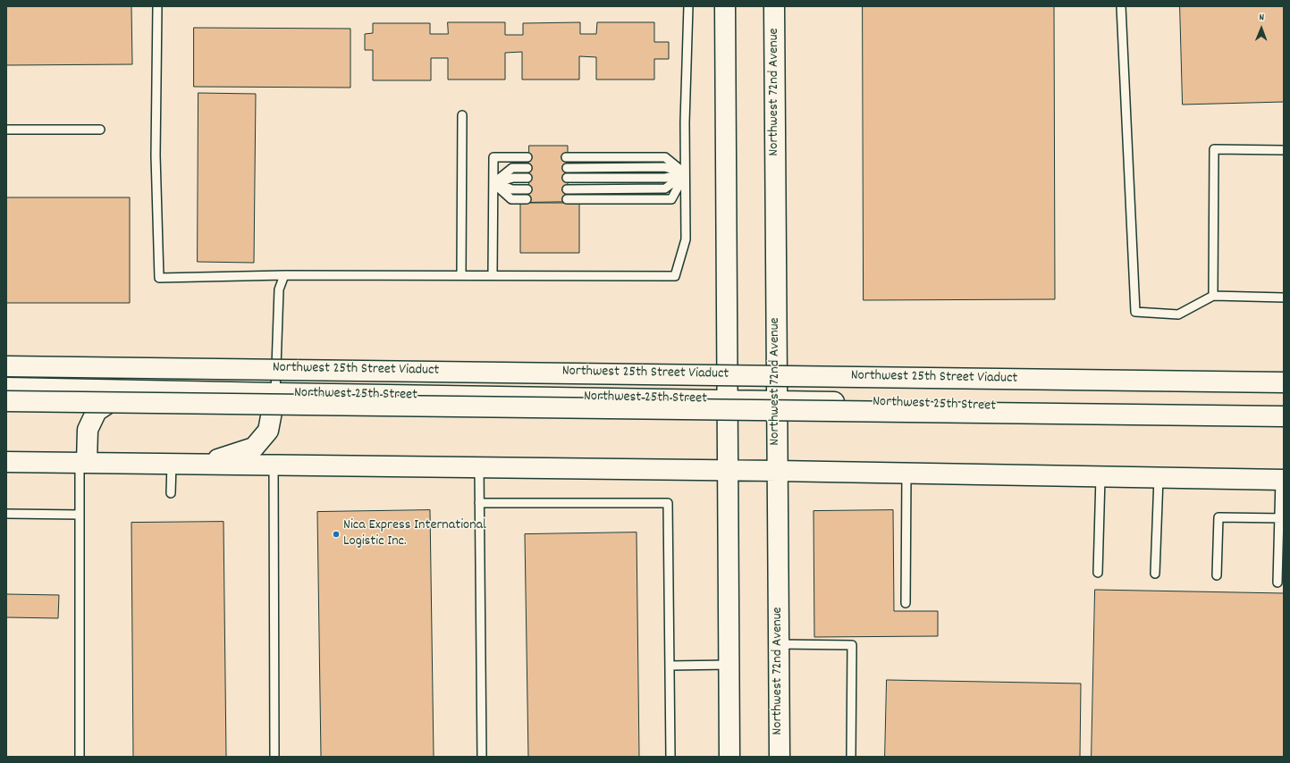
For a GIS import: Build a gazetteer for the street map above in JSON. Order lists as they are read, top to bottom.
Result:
{
  "streets": {
    "main road": ["Northwest 72nd Avenue", "Northwest 25th Street Viaduct", "Northwest 25th Street"]
  },
  "crossings": [
    ["Northwest 72nd Avenue", "Northwest 25th Street"]
  ],
  "places": ["Nica Express International Logistic Inc."],
  "north": "top"
}
